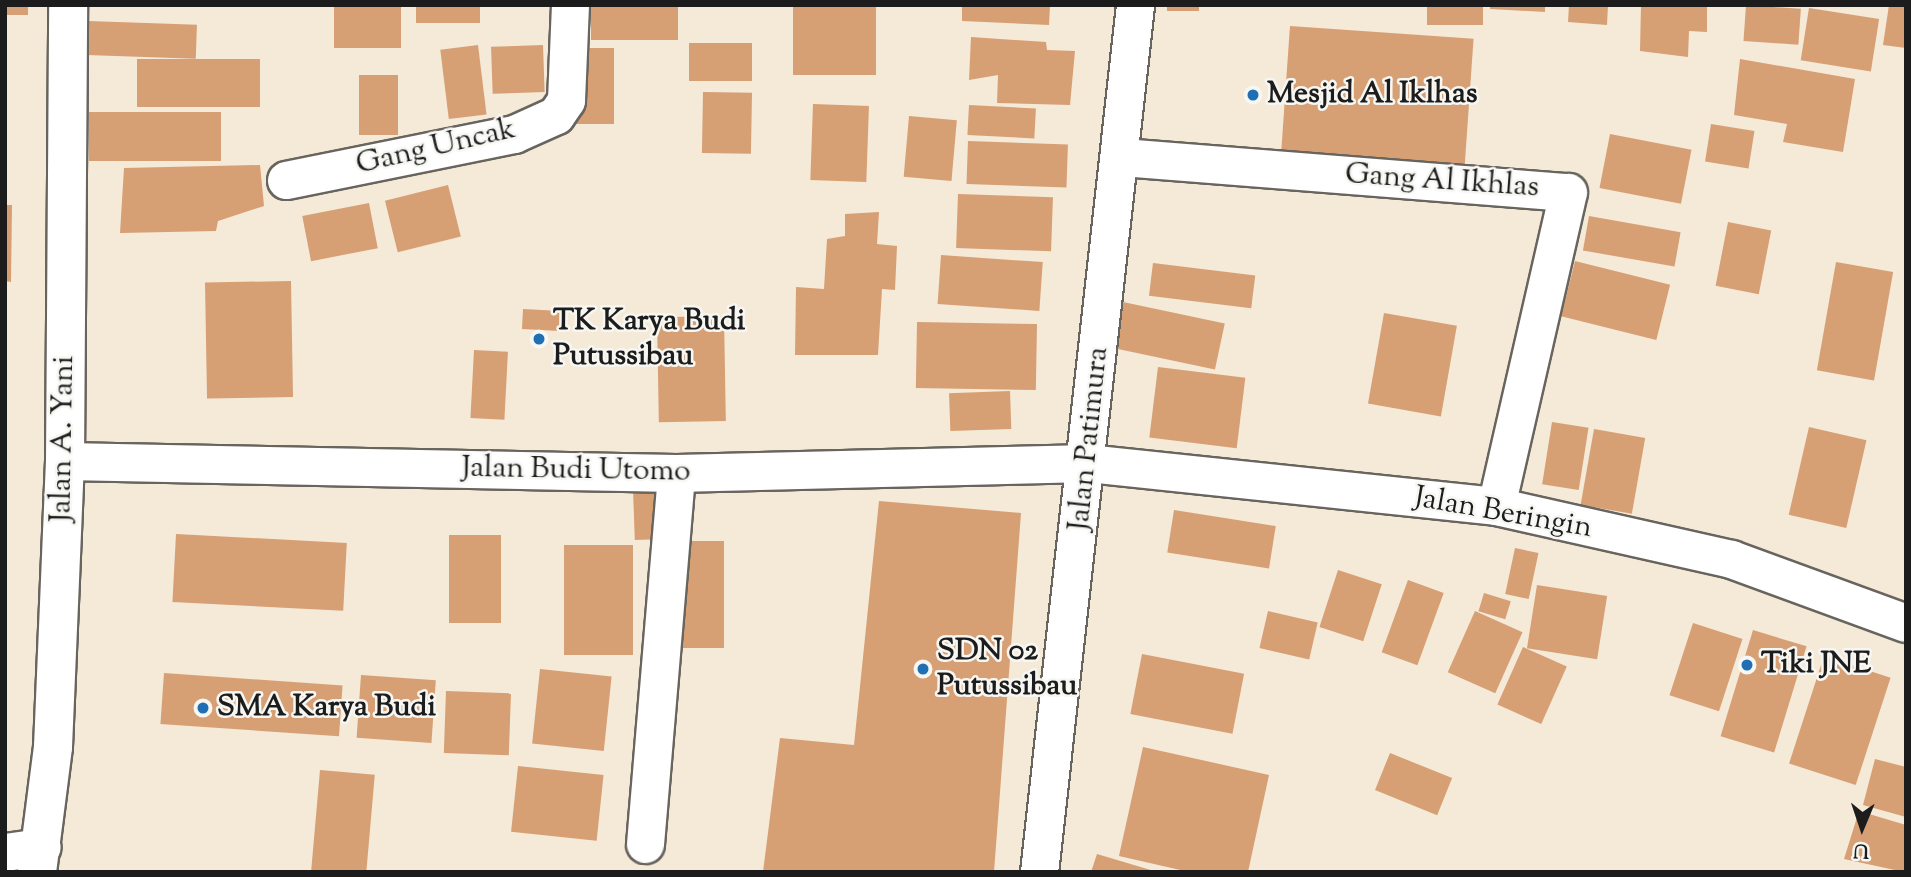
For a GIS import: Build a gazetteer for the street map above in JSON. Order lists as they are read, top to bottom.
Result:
{
  "streets": {
    "highway": ["Jalan A. Yani"],
    "street": [
      "Gang Uncak",
      "Gang Al Ikhlas",
      "Jalan Patimura",
      "Jalan Budi Utomo",
      "Jalan Beringin"
    ]
  },
  "crossings": [
    ["Gang Al Ikhlas", "Jalan Patimura"],
    ["Gang Al Ikhlas", "Jalan Beringin"],
    ["Jalan A. Yani", "Jalan Budi Utomo"],
    ["Jalan Patimura", "Jalan Budi Utomo"],
    ["Jalan Patimura", "Jalan Beringin"],
    ["Jalan Budi Utomo", "Jalan Beringin"]
  ],
  "places": [
    "Mesjid Al Iklhas",
    "TK Karya Budi Putussibau",
    "Tiki JNE",
    "SDN 02 Putussibau",
    "SMA Karya Budi"
  ],
  "north": "bottom"
}
